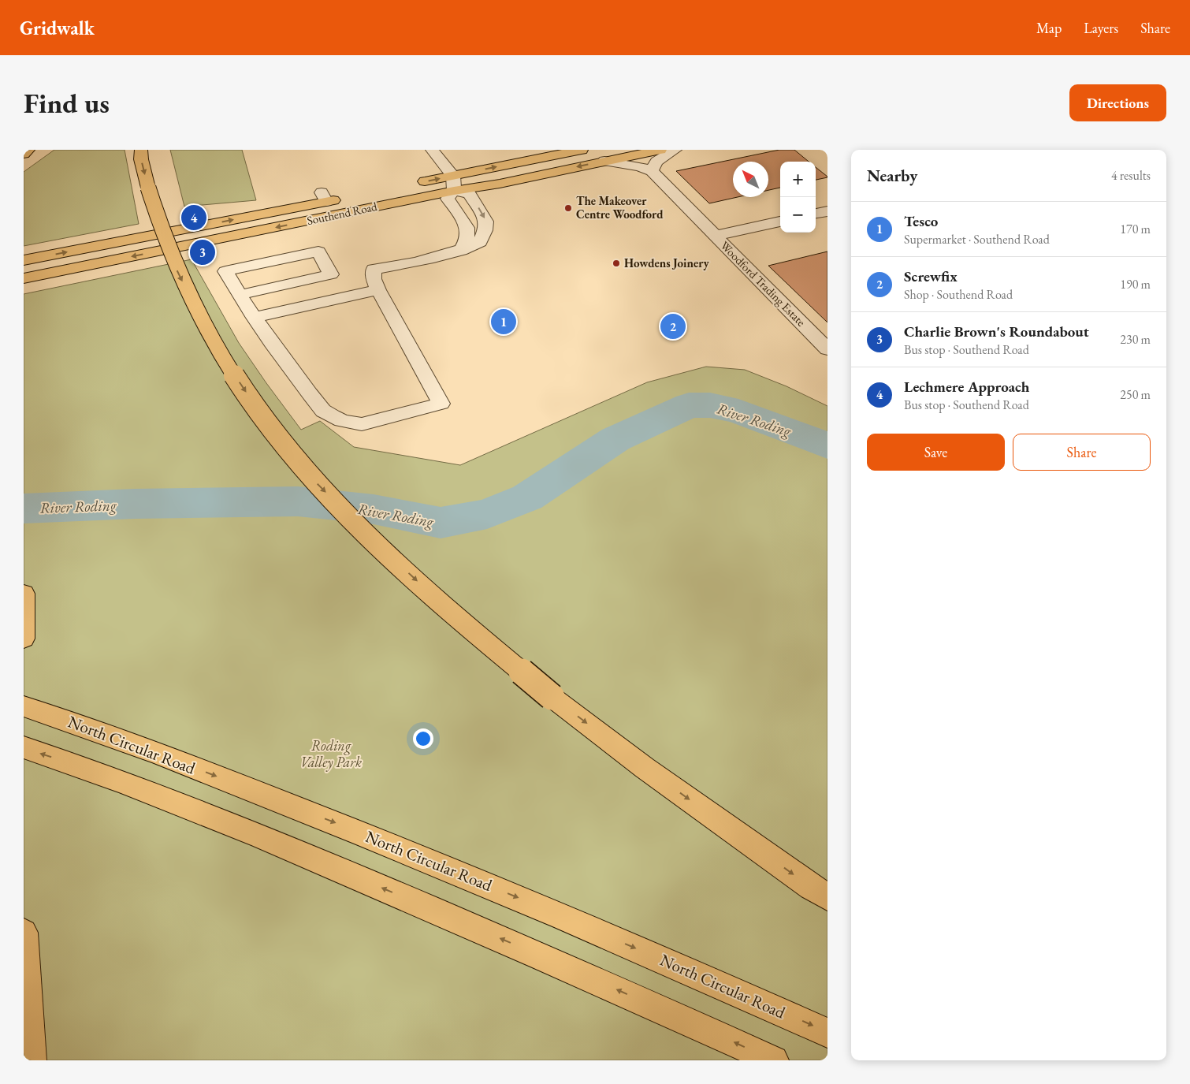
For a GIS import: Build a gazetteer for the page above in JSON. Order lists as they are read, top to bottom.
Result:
{
  "streets": {
    "highway": ["Southend Road", "North Circular Road"],
    "street": ["Woodford Trading Estate"]
  },
  "crossings": [
    ["Southend Road", "Woodford Trading Estate"]
  ],
  "water": ["River Roding"],
  "parks": ["Roding Valley Park"],
  "places": ["The Makeover Centre Woodford", "Howdens Joinery"],
  "north": "top left",
  "page": {
    "header": "Gridwalk",
    "nav": ["Map", "Layers", "Share"],
    "buttons": [
      "Directions",
      ["Save", "Share"]
    ],
    "title": "Find us",
    "heading": ["Nearby", "4 results"],
    "map_buttons": ["+", "−"],
    "list": [
      {
        "mark": "1",
        "name": "Tesco",
        "note": "Supermarket · Southend Road",
        "value": "170 m"
      },
      {
        "mark": "2",
        "name": "Screwfix",
        "note": "Shop · Southend Road",
        "value": "190 m"
      },
      {
        "mark": "3",
        "name": "Charlie Brown's Roundabout",
        "note": "Bus stop · Southend Road",
        "value": "230 m"
      },
      {
        "mark": "4",
        "name": "Lechmere Approach",
        "note": "Bus stop · Southend Road",
        "value": "250 m"
      }
    ],
    "pins": [
      "4",
      "3",
      "1",
      "2"
    ]
  }
}
